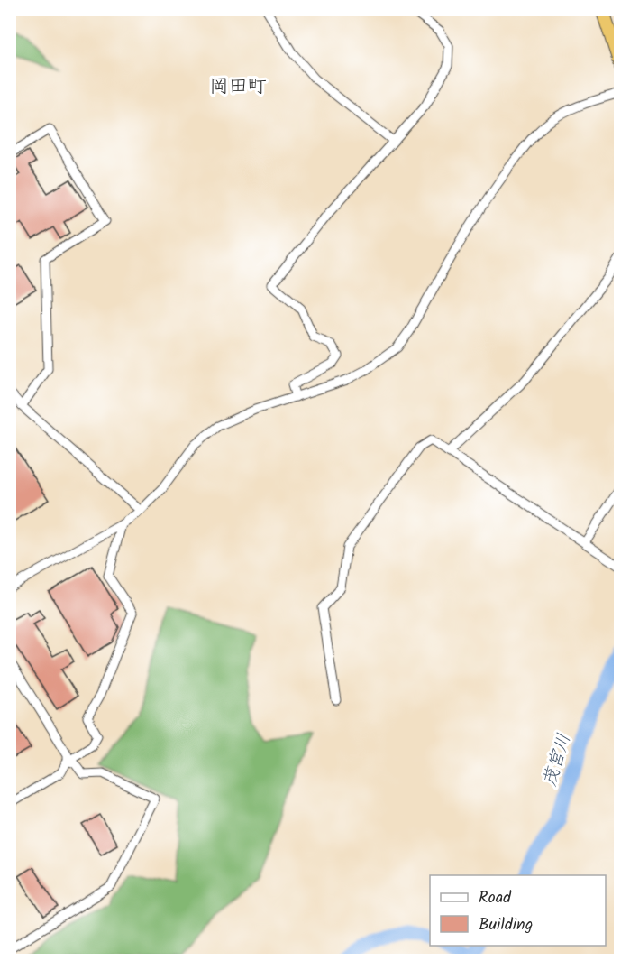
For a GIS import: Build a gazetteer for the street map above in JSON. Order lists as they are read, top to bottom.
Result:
{
  "districts": ["岡田町"],
  "water": ["茂宮川"],
  "legend": ["Road", "Building"]
}
